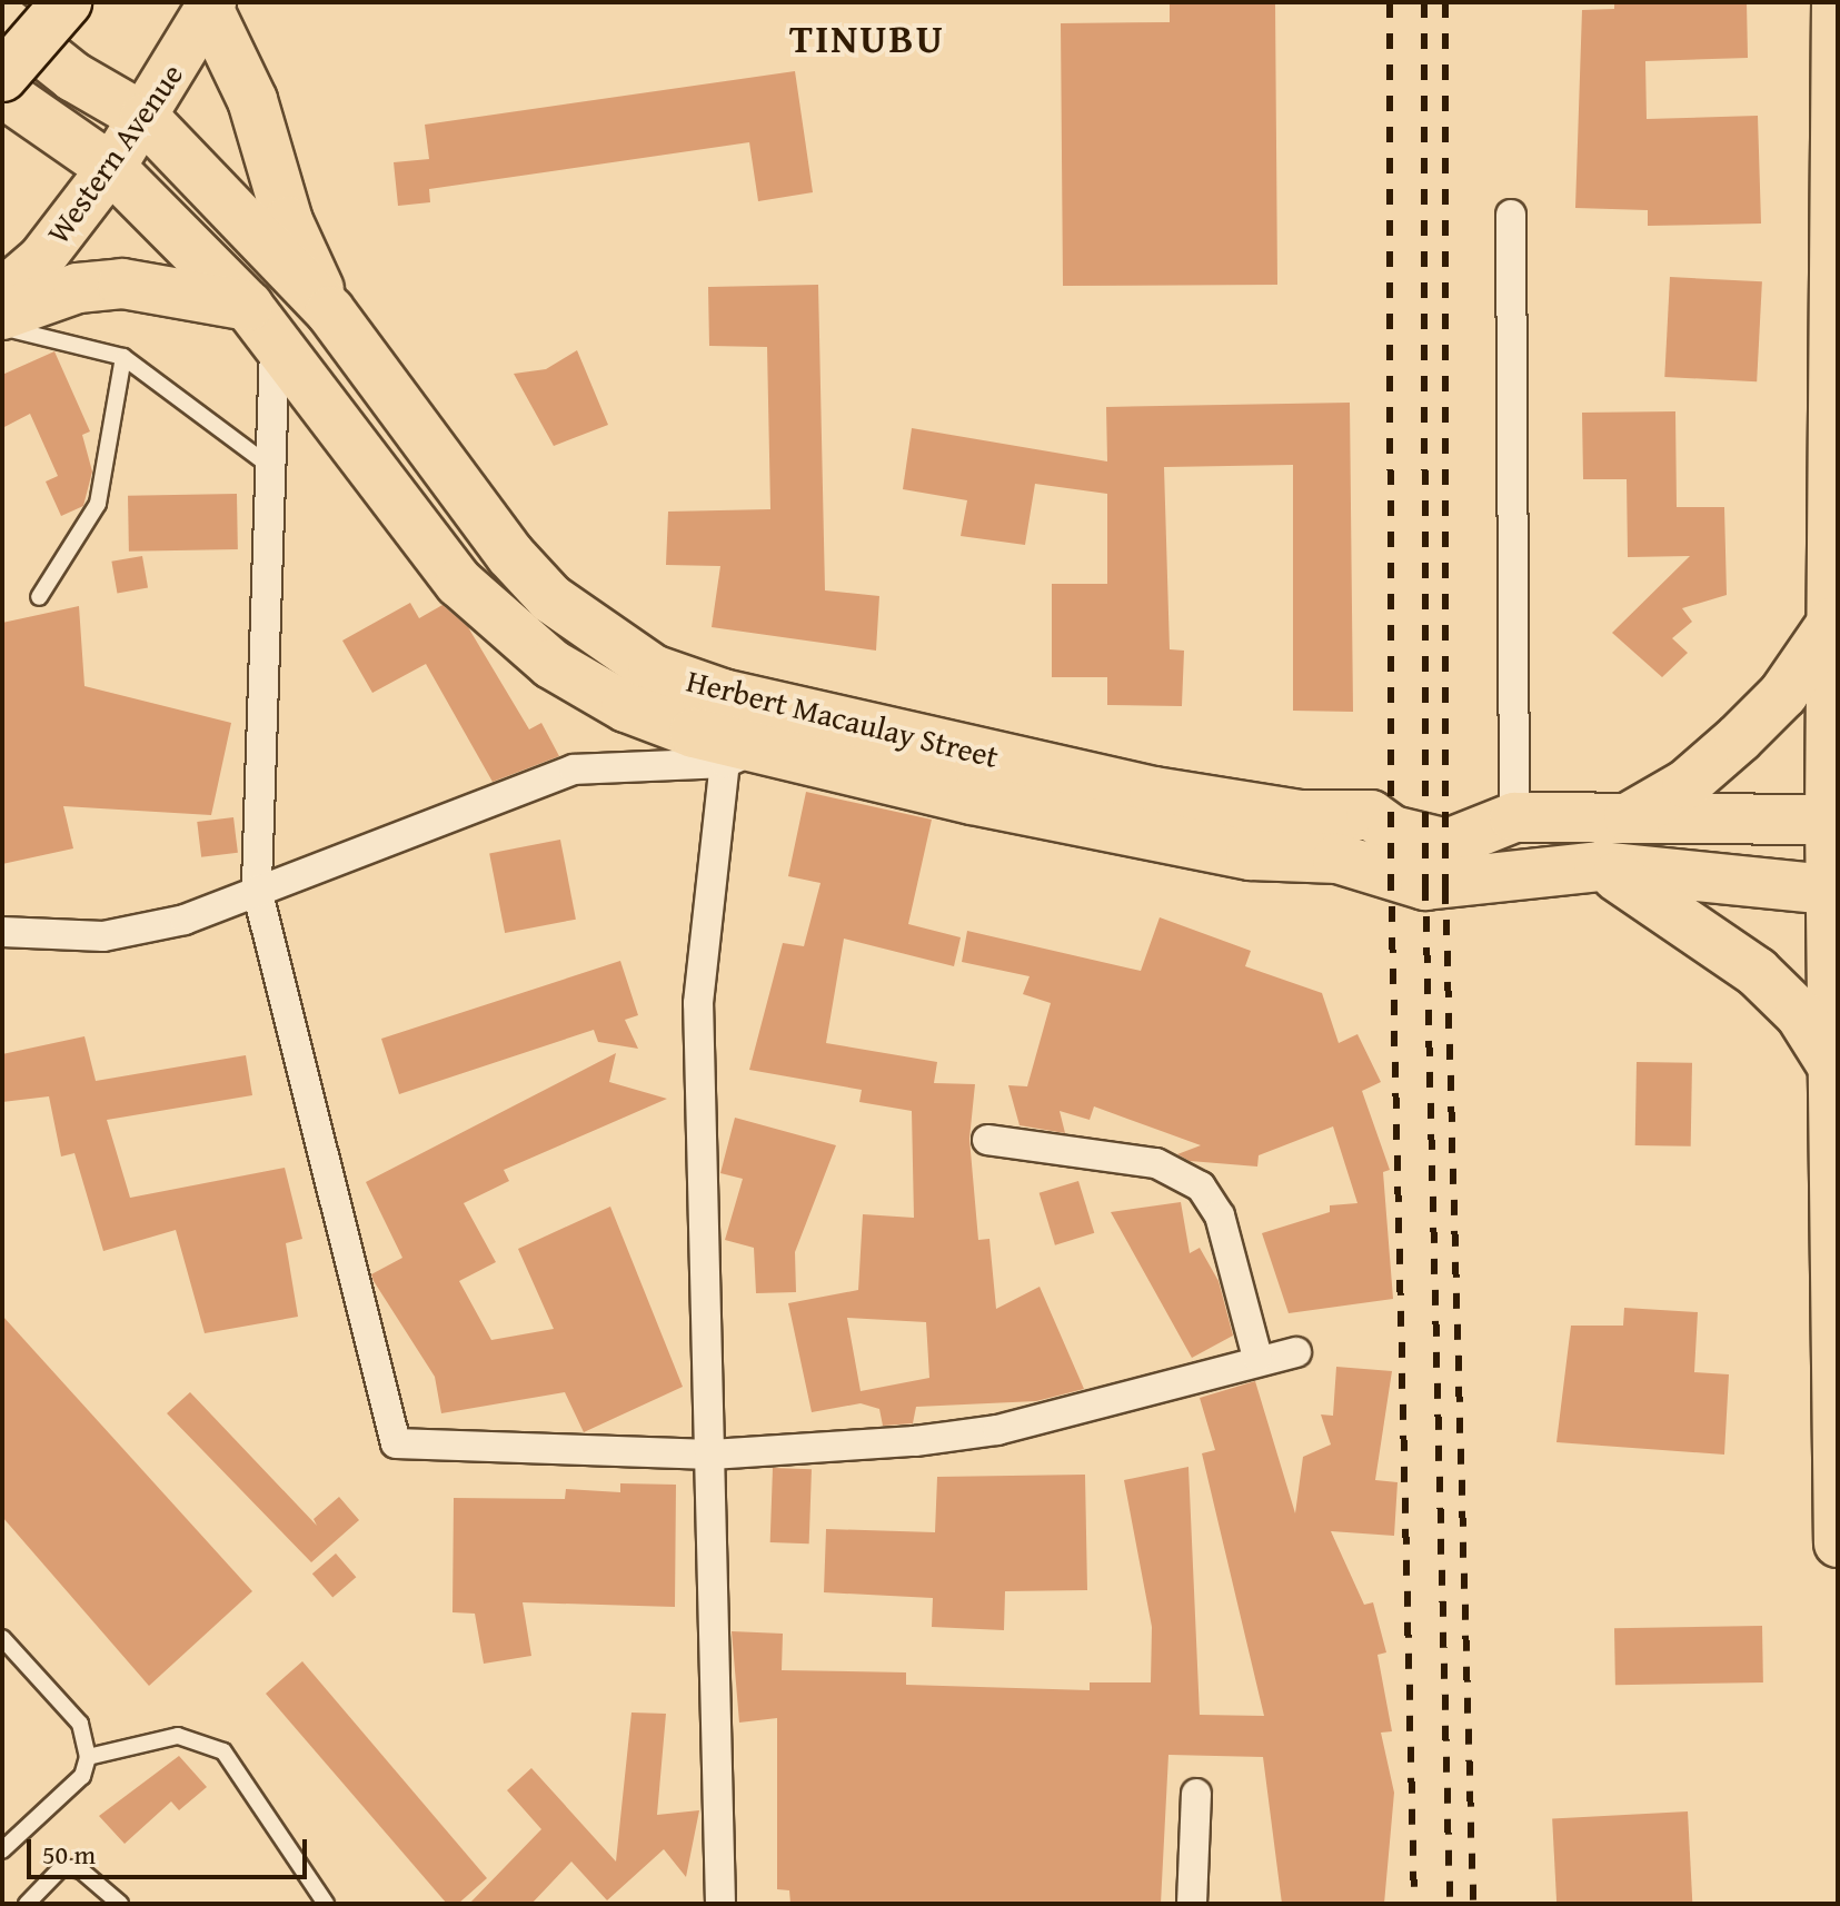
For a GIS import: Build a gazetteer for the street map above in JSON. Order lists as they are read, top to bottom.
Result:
{
  "streets": {
    "highway": ["Herbert Macaulay Street"],
    "main road": ["Western Avenue"]
  },
  "crossings": [
    ["Western Avenue", "Herbert Macaulay Street"]
  ],
  "districts": ["TINUBU"],
  "scale_bar": "50 m"
}
